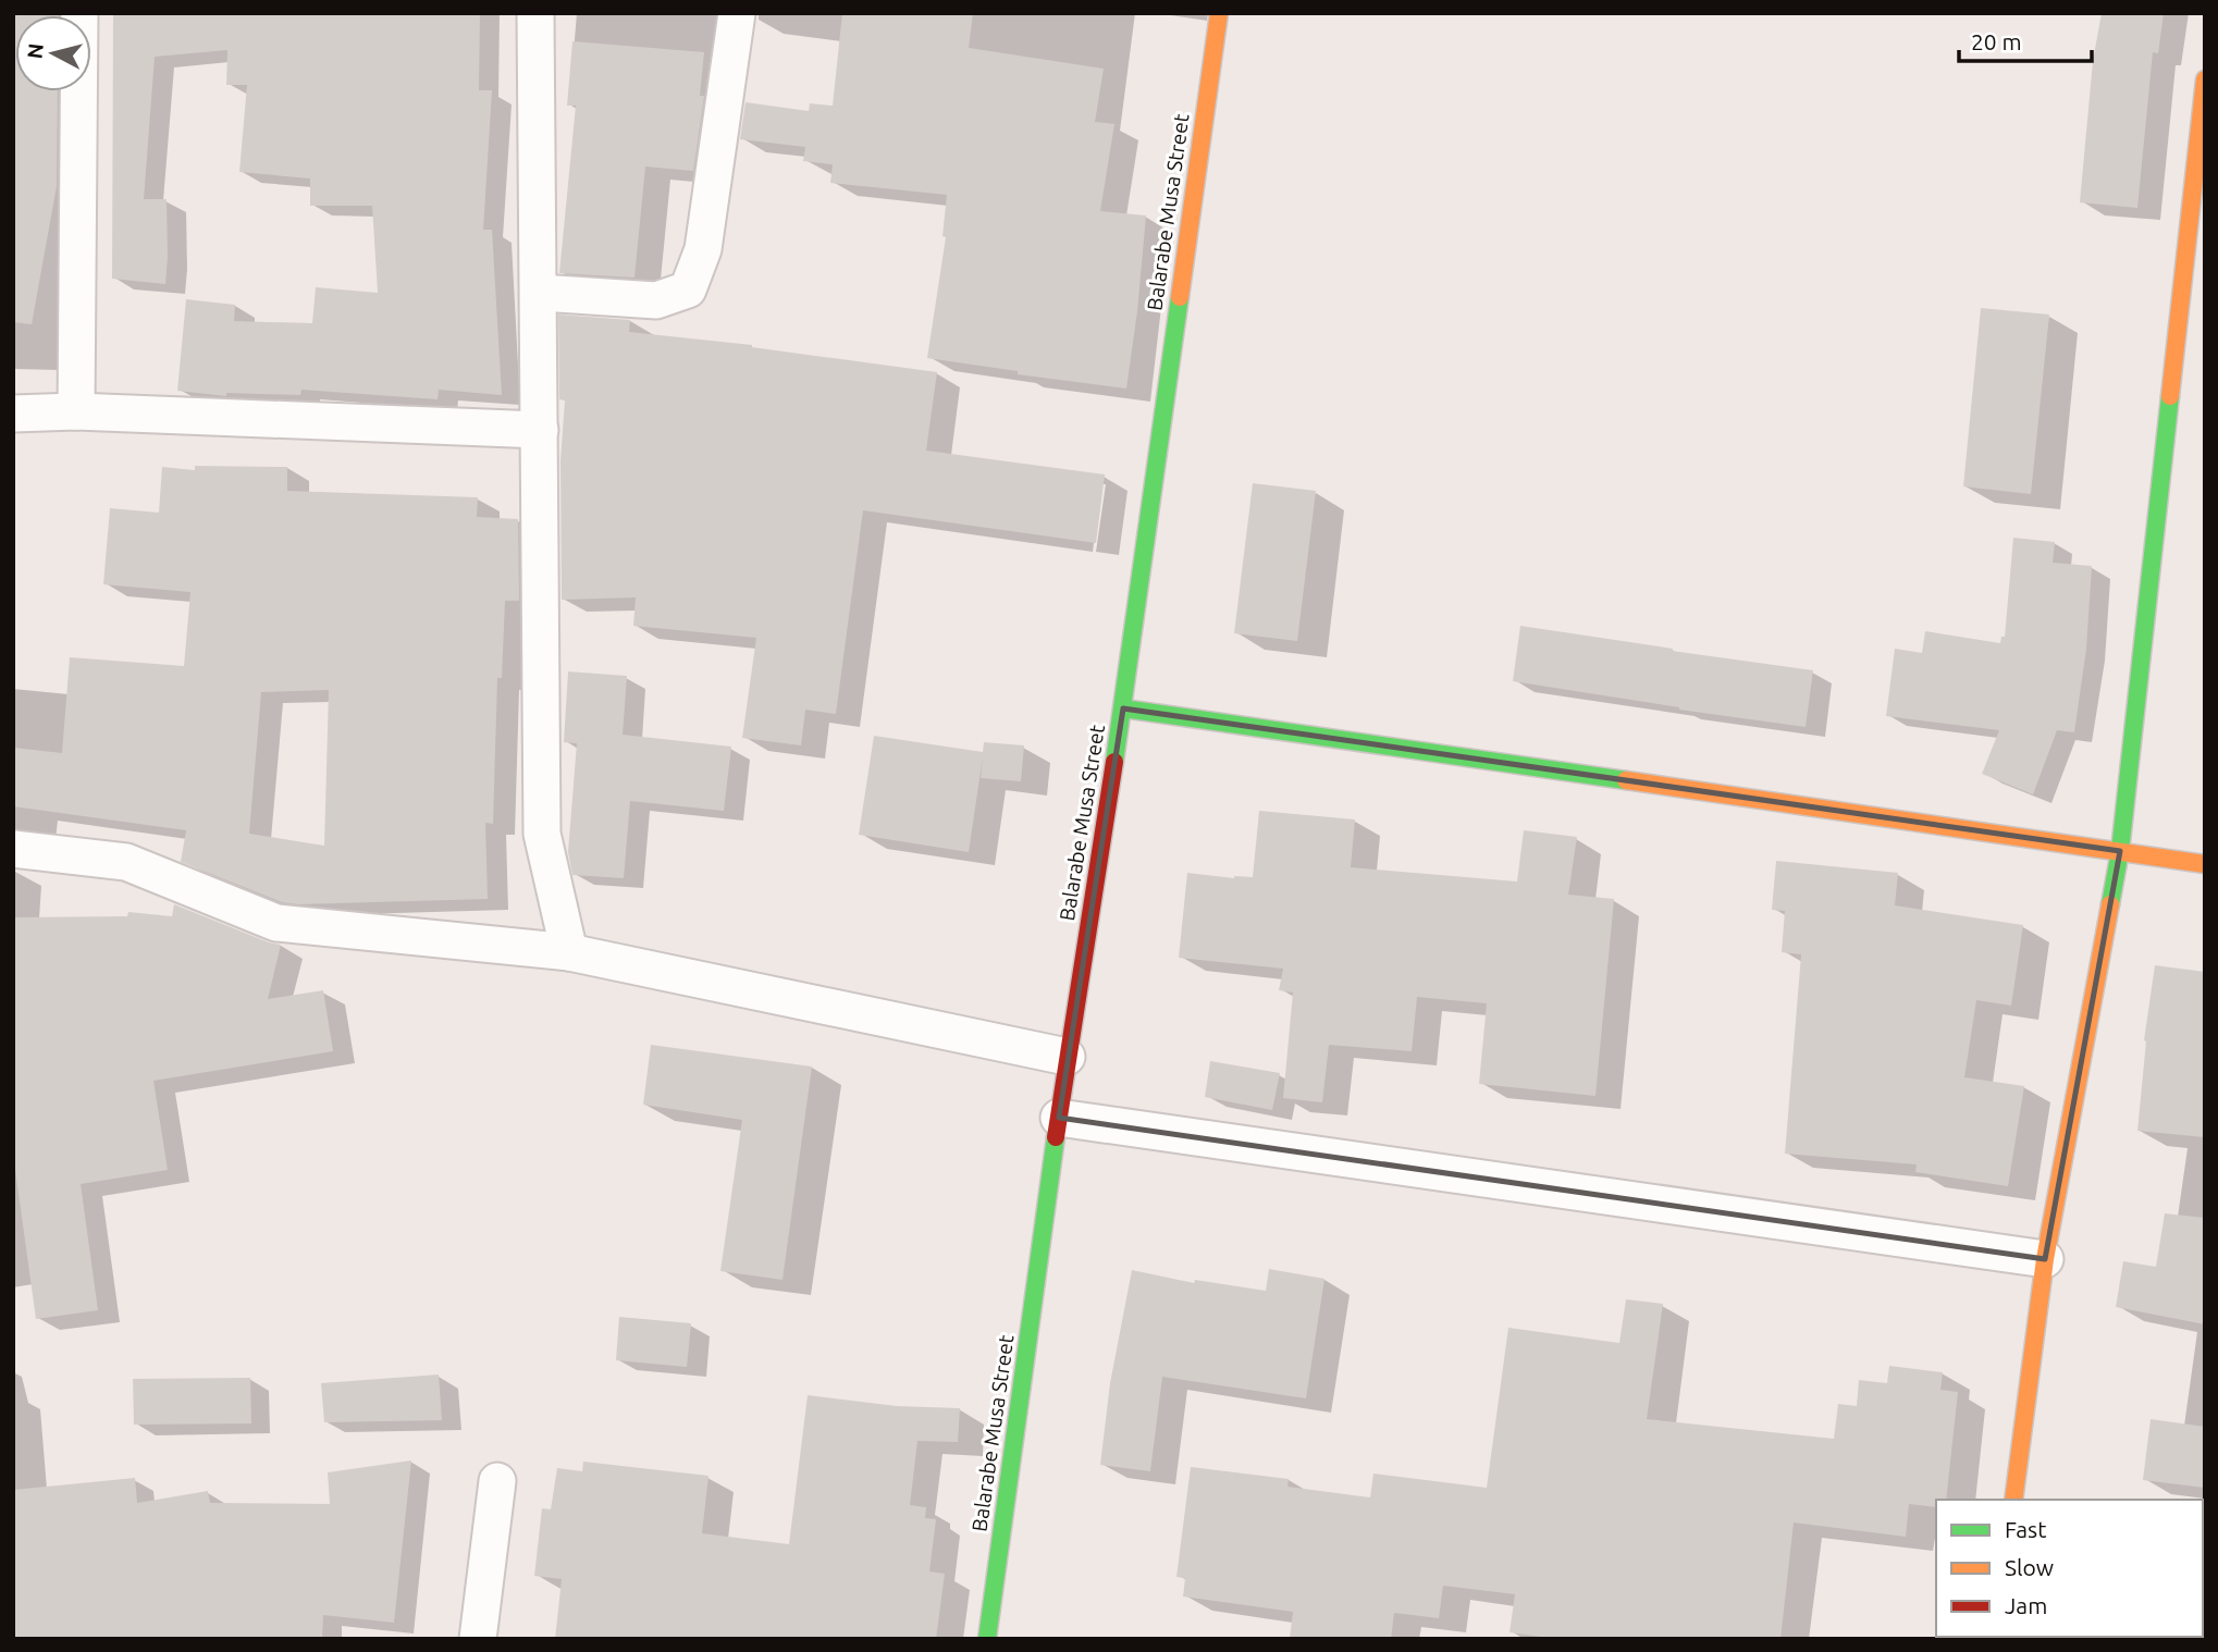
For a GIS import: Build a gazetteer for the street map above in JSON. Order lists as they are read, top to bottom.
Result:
{
  "streets": {
    "street": ["Balarabe Musa Street"]
  },
  "legend": ["Fast", "Slow", "Jam"],
  "scale_bar": "20 m",
  "north": "left"
}
